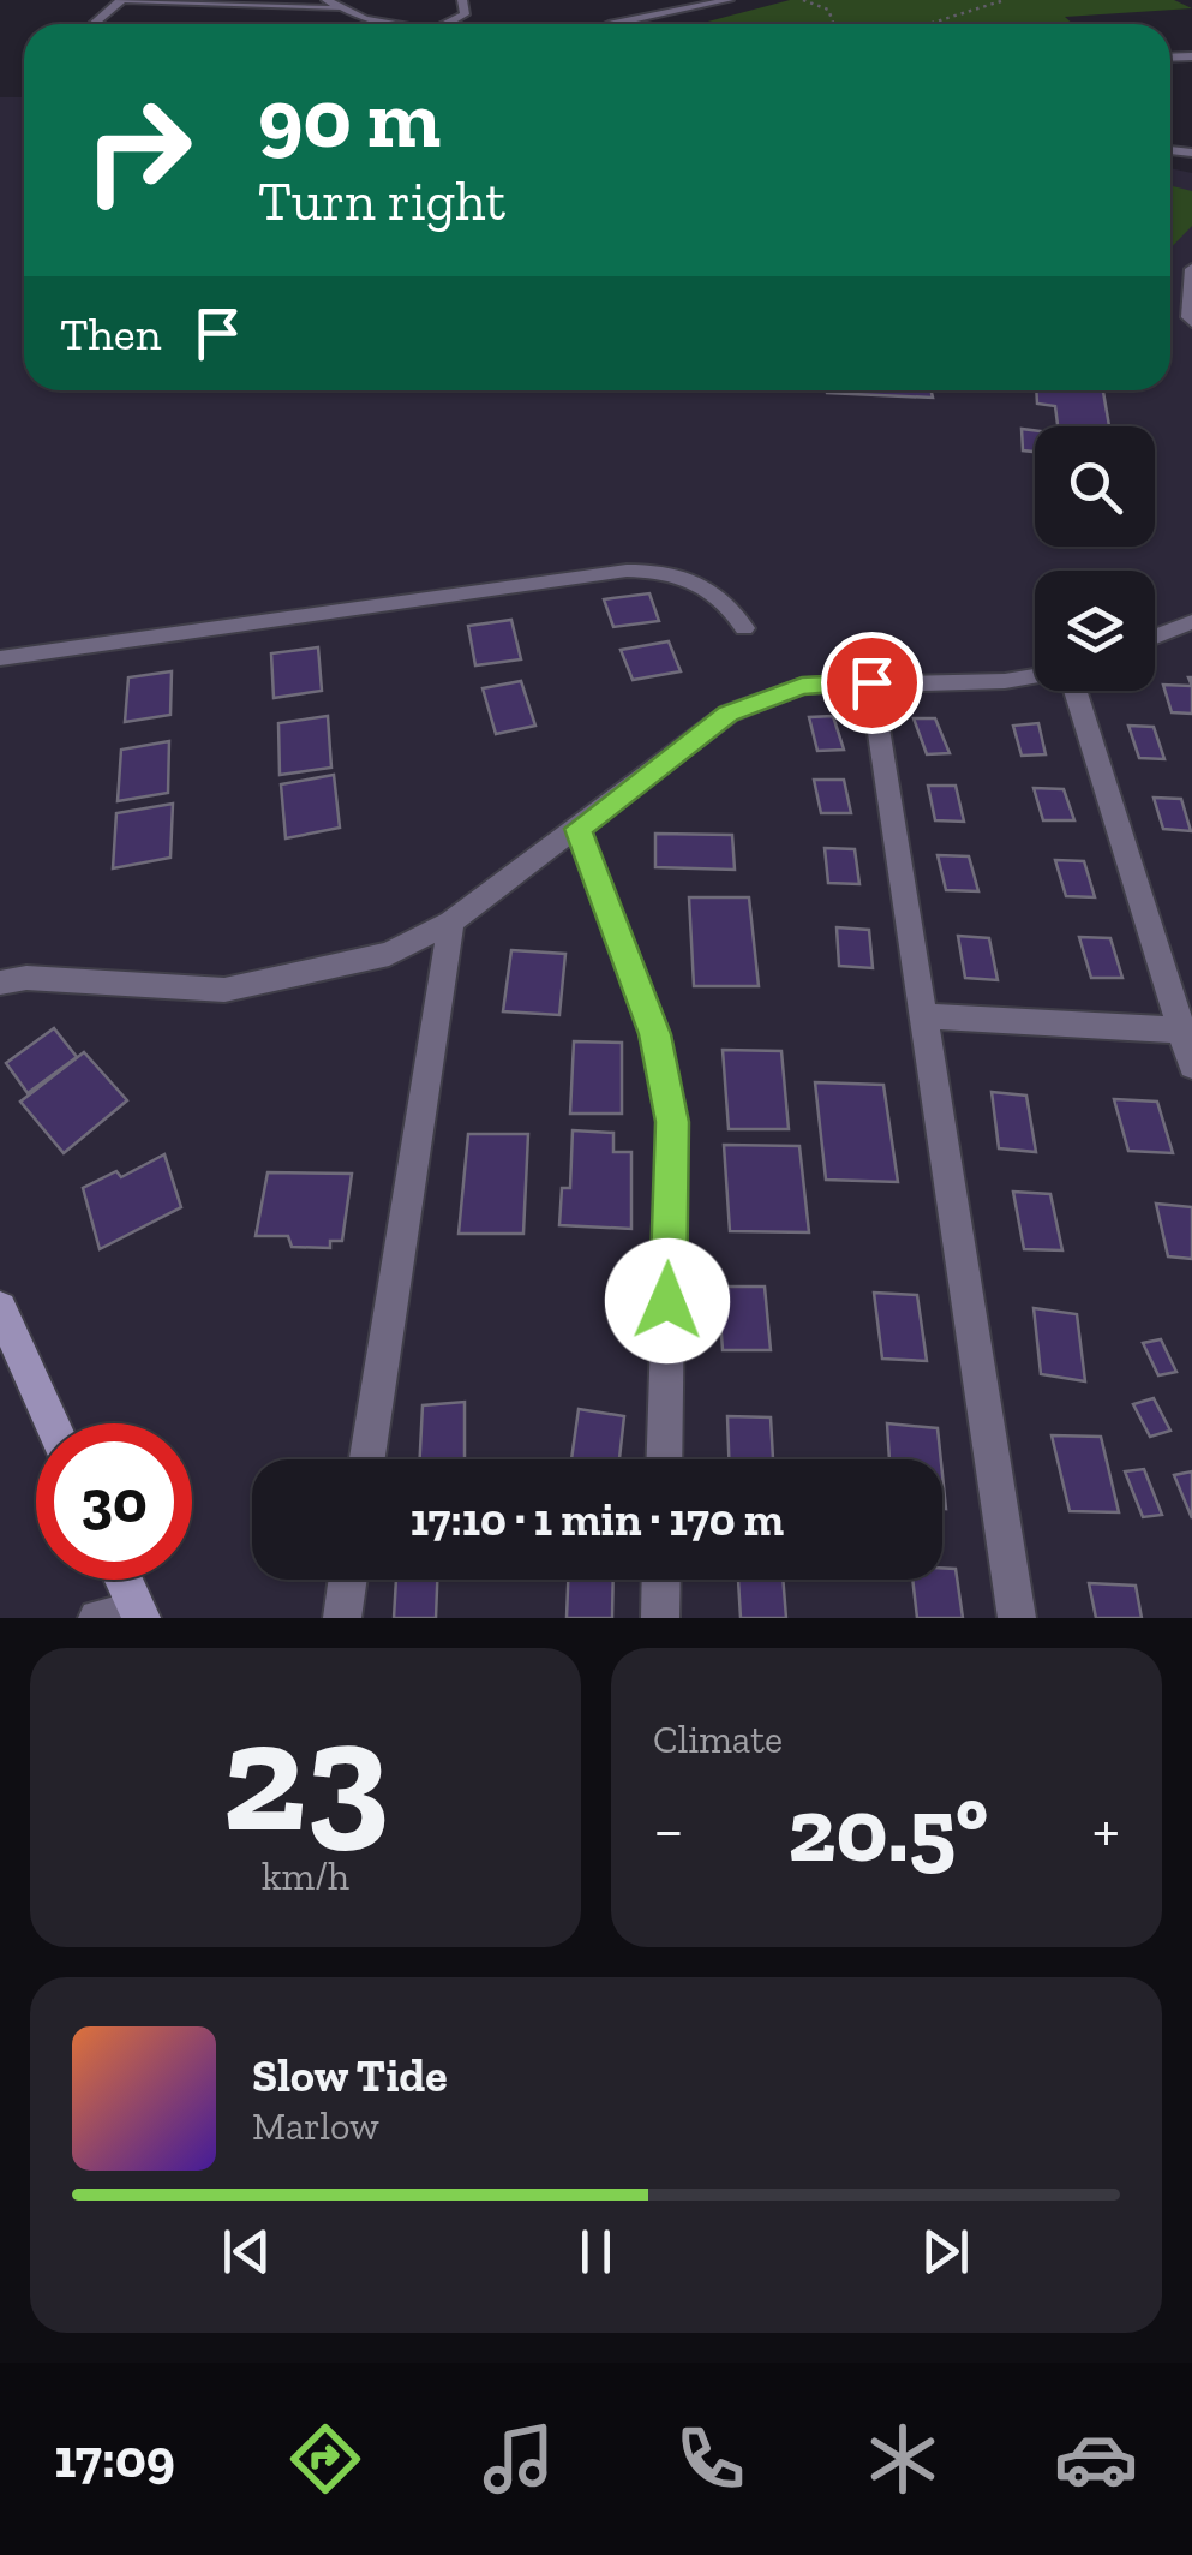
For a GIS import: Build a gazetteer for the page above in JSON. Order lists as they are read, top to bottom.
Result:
{
  "page": {
    "turn": ["90 m", "Turn right"],
    "then": "Then",
    "limit": "30",
    "trip": "17:10 · 1 min · 170 m",
    "tile": [
      ["23", "km/h"],
      "Climate"
    ],
    "heat": ["−", "20.5°", "+"],
    "song": ["Slow Tide", "Marlow"],
    "tabs": "17:09"
  }
}
